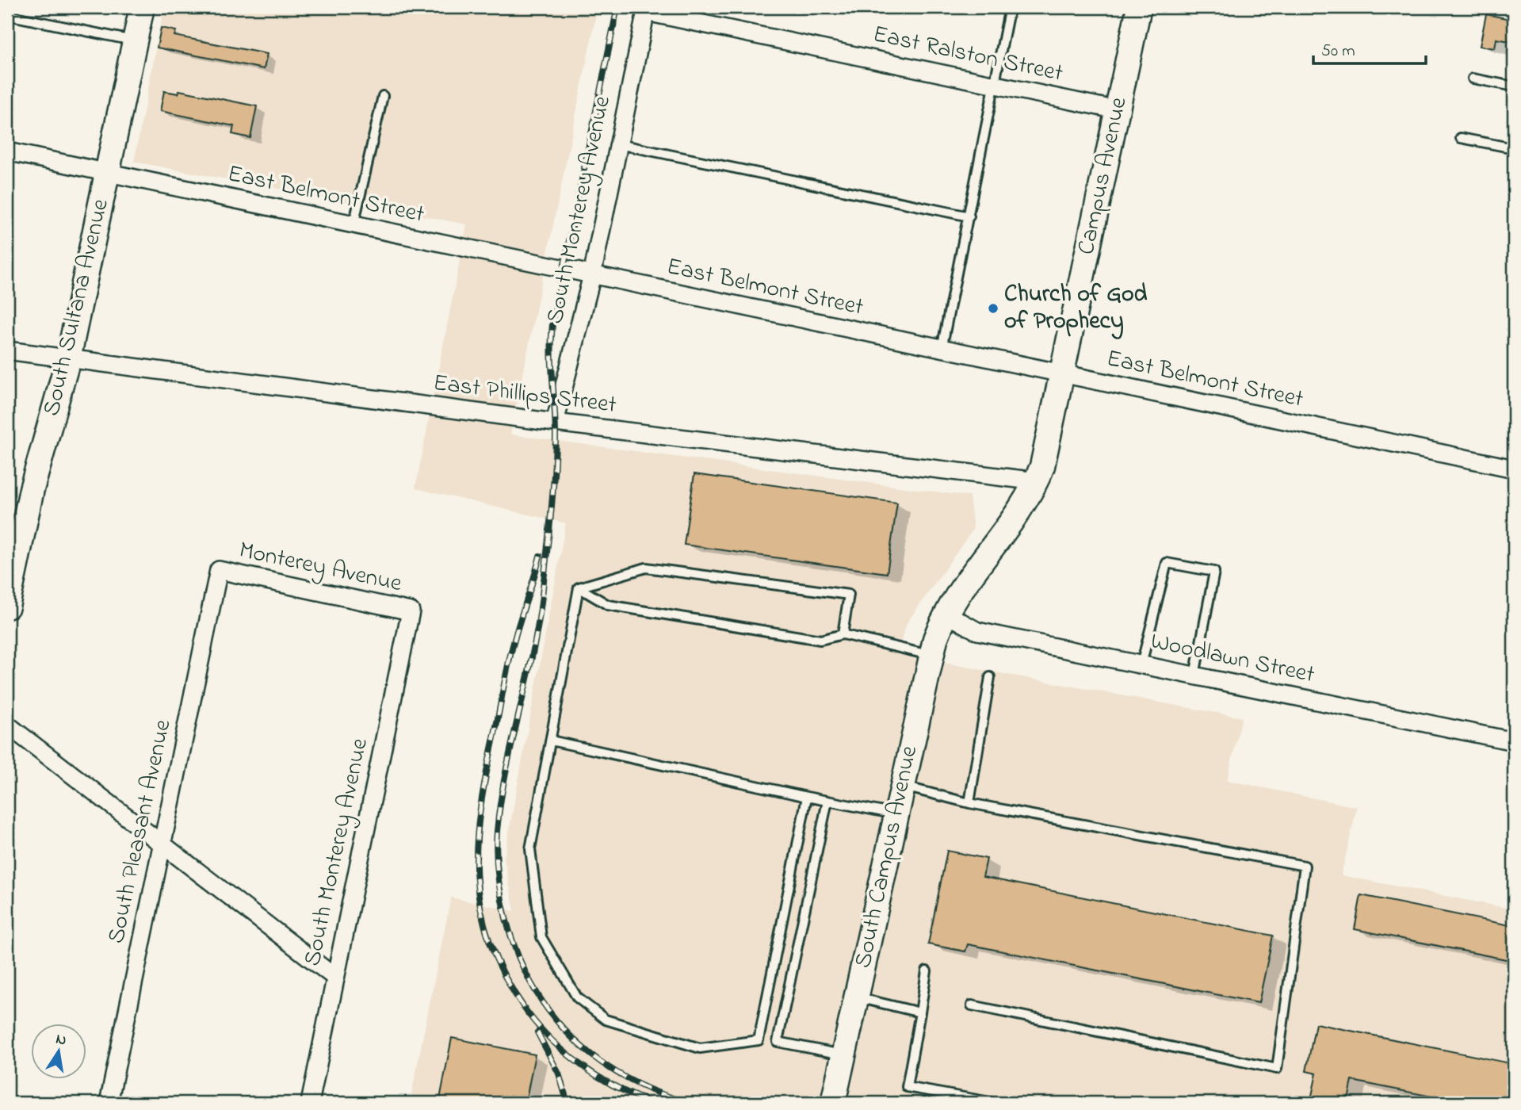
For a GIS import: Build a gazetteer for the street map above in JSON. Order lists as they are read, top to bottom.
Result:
{
  "streets": {
    "street": [
      "East Ralston Street",
      "Campus Avenue",
      "East Belmont Street",
      "South Monterey Avenue",
      "South Sultana Avenue",
      "East Phillips Street",
      "Monterey Avenue",
      "Woodlawn Street",
      "South Pleasant Avenue",
      "South Campus Avenue"
    ]
  },
  "crossings": [
    ["East Ralston Street", "Campus Avenue"],
    ["East Ralston Street", "South Monterey Avenue"],
    ["Campus Avenue", "East Belmont Street"],
    ["Campus Avenue", "East Phillips Street"],
    ["Campus Avenue", "Woodlawn Street"],
    ["Campus Avenue", "South Campus Avenue"],
    ["East Belmont Street", "South Monterey Avenue"],
    ["East Belmont Street", "South Sultana Avenue"],
    ["South Monterey Avenue", "East Phillips Street"],
    ["South Monterey Avenue", "Monterey Avenue"],
    ["South Sultana Avenue", "East Phillips Street"],
    ["Monterey Avenue", "South Pleasant Avenue"],
    ["Woodlawn Street", "South Campus Avenue"]
  ],
  "places": ["Church of God of Prophecy"],
  "scale_bar": "50 m",
  "north": "top"
}
